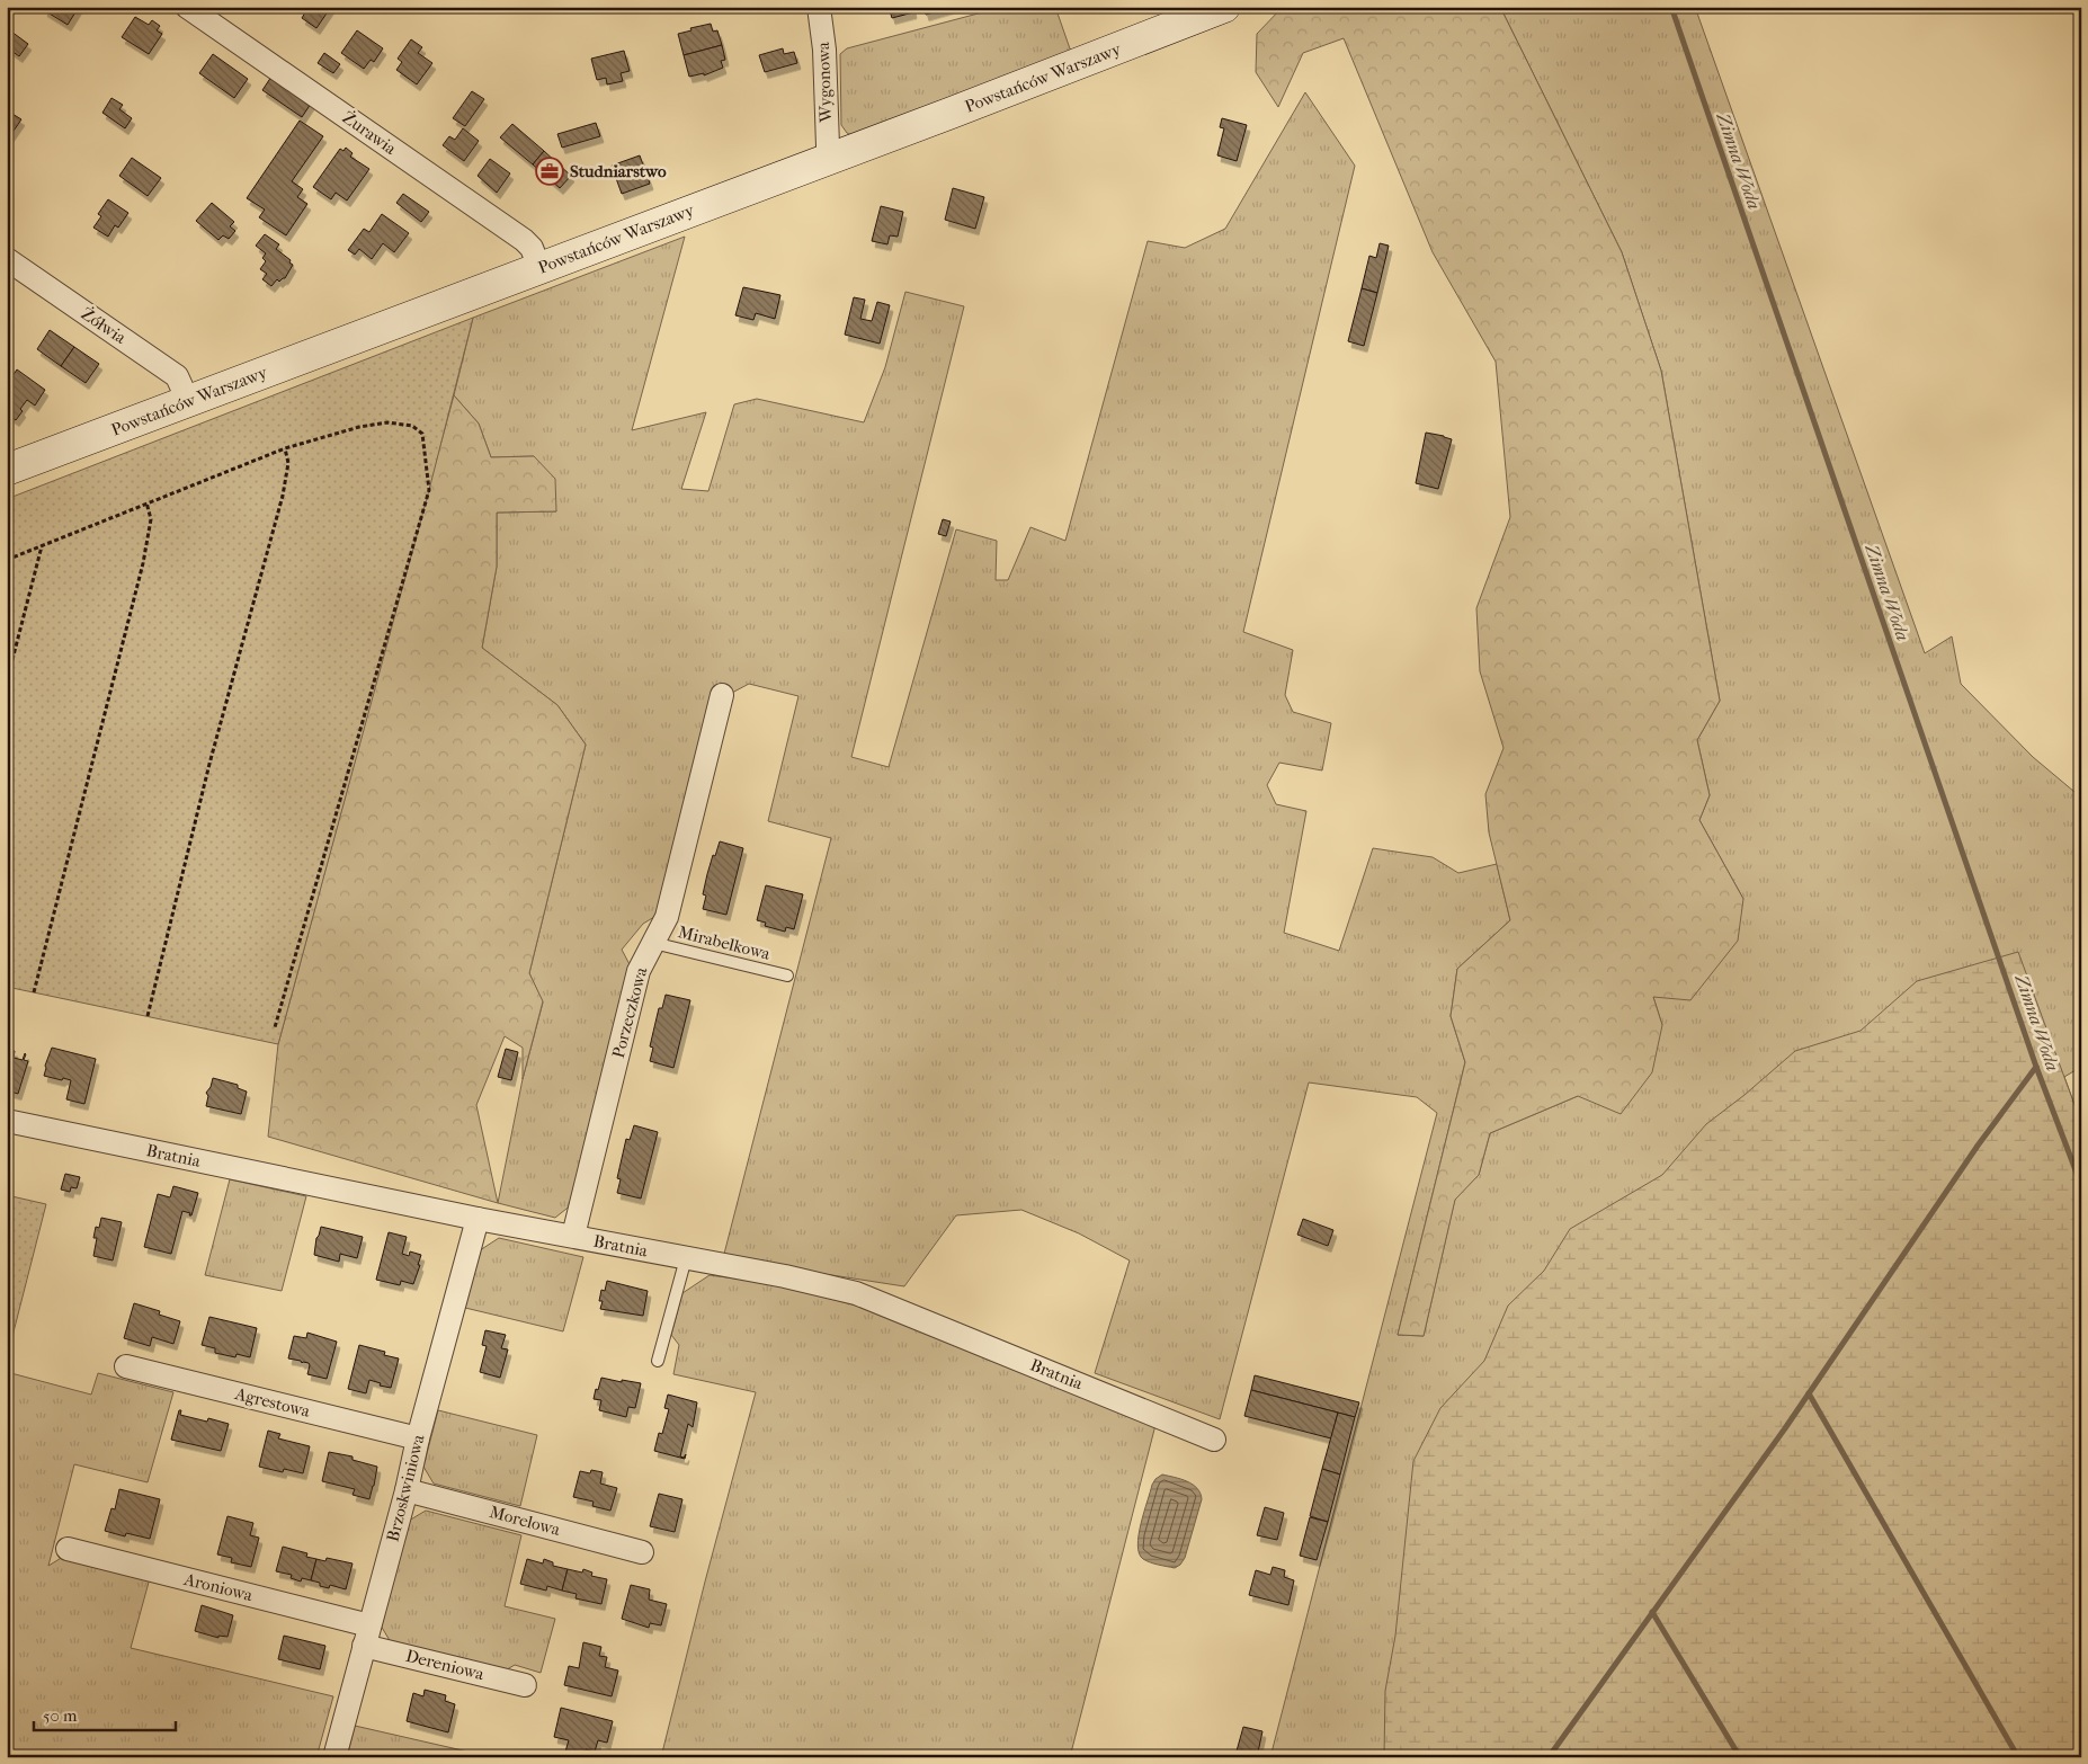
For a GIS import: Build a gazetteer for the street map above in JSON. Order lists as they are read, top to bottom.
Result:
{
  "streets": {
    "street": [
      "Powstańców Warszawy",
      "Wygonowa",
      "Żurawia",
      "Żółwia",
      "Porzeczkowa",
      "Bratnia",
      "Agrestowa",
      "Brzoskwiniowa",
      "Morelowa",
      "Aroniowa",
      "Dereniowa"
    ],
    "lane": ["Mirabelkowa"]
  },
  "crossings": [
    ["Powstańców Warszawy", "Wygonowa"],
    ["Powstańców Warszawy", "Żurawia"],
    ["Powstańców Warszawy", "Żółwia"],
    ["Mirabelkowa", "Porzeczkowa"],
    ["Porzeczkowa", "Bratnia"],
    ["Bratnia", "Brzoskwiniowa"],
    ["Agrestowa", "Brzoskwiniowa"],
    ["Brzoskwiniowa", "Morelowa"],
    ["Brzoskwiniowa", "Aroniowa"],
    ["Brzoskwiniowa", "Dereniowa"],
    ["Aroniowa", "Dereniowa"]
  ],
  "water": ["Zimna Woda"],
  "places": {
    "office": ["Studniarstwo"]
  },
  "scale_bar": "50 m"
}
